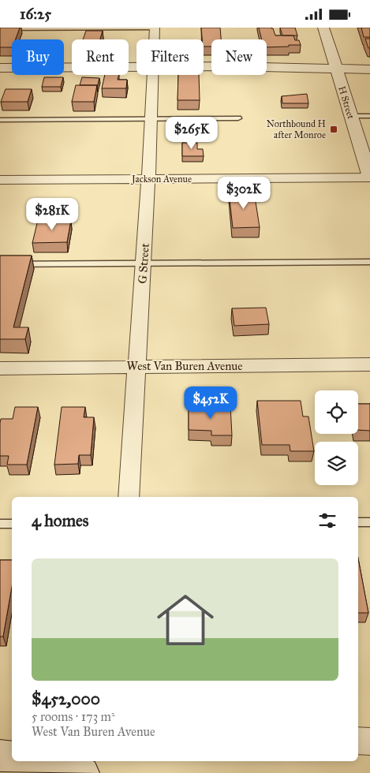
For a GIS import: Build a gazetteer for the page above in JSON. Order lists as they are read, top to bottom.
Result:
{
  "streets": {
    "street": [
      "H Street",
      "Jackson Avenue",
      "G Street",
      "West Van Buren Avenue"
    ]
  },
  "crossings": [
    ["H Street", "Jackson Avenue"],
    ["Jackson Avenue", "G Street"],
    ["G Street", "West Van Buren Avenue"]
  ],
  "places": {
    "transit": ["Northbound H after Monroe"]
  },
  "page": {
    "status": "16:25",
    "chip": [
      "Buy",
      "Rent",
      "Filters",
      "New"
    ],
    "price": [
      "$265K",
      "$302K",
      "$281K",
      "$452K"
    ],
    "heading": "4 homes",
    "list": [
      {
        "name": "$452,000",
        "note": "5 rooms · 173 m² · West Van Buren Avenue"
      }
    ]
  }
}
